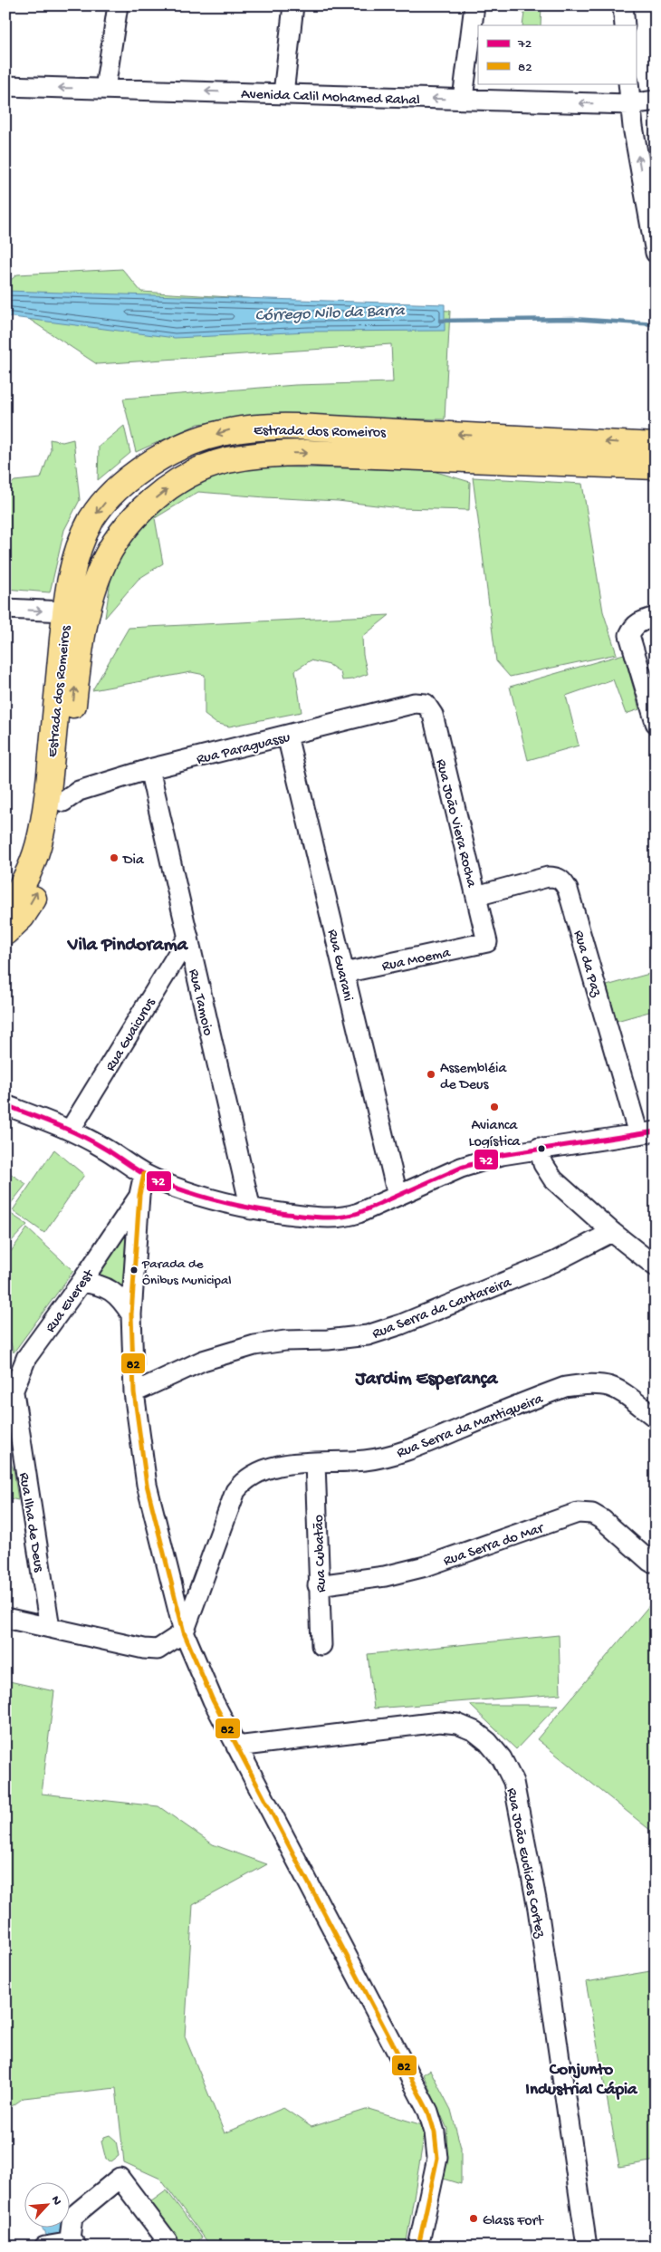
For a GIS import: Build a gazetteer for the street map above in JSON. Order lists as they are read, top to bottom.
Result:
{
  "streets": {
    "main road": ["Estrada dos Romeiros"],
    "street": [
      "Avenida Calil Mohamed Rahal",
      "Rua Paraguassu",
      "Rua João Viera Rocha",
      "Rua Moema",
      "Rua da Paz",
      "Rua Guarani",
      "Rua Tamoio",
      "Rua Guaicurus",
      "Rua Everest",
      "Rua Serra da Cantareira",
      "Rua Serra da Mantiqueira",
      "Rua Ilha de Deus",
      "Rua Serra do Mar",
      "Rua Cubatão",
      "Rua João Euclides Cortez"
    ]
  },
  "crossings": [
    ["Estrada dos Romeiros", "Rua Paraguassu"],
    ["Rua Paraguassu", "Rua João Viera Rocha"],
    ["Rua Paraguassu", "Rua Guarani"],
    ["Rua Paraguassu", "Rua Tamoio"],
    ["Rua João Viera Rocha", "Rua Moema"],
    ["Rua João Viera Rocha", "Rua da Paz"],
    ["Rua Moema", "Rua Guarani"],
    ["Rua Tamoio", "Rua Guaicurus"],
    ["Rua Everest", "Rua Ilha de Deus"],
    ["Rua Serra da Mantiqueira", "Rua Cubatão"],
    ["Rua Serra do Mar", "Rua Cubatão"]
  ],
  "one_way": ["Avenida Calil Mohamed Rahal"],
  "districts": ["Vila Pindorama", "Jardim Esperança", "Conjunto Industrial Cápia"],
  "water": ["Córrego Nilo da Barra"],
  "places": [
    "Dia",
    "Assembléia de Deus",
    "Avianca Logística",
    "Parada de Ônibus Municipal",
    "Glass Fort"
  ],
  "lines": ["transit line 72", "transit line 82"],
  "legend": ["72", "82"],
  "north": "top right"
}
